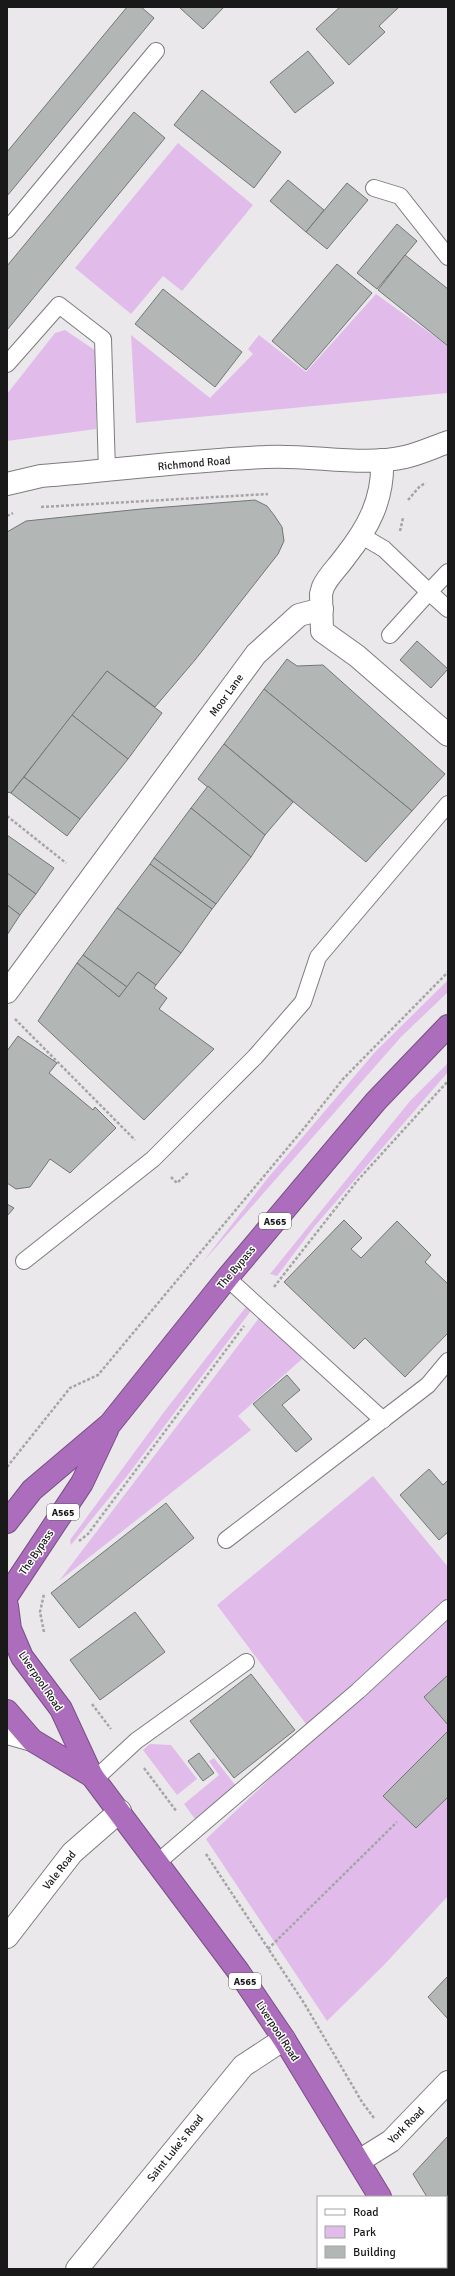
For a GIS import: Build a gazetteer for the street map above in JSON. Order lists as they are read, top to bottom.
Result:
{
  "streets": {
    "highway": ["A565", "The Bypass", "Liverpool Road"],
    "street": [
      "Richmond Road",
      "Moor Lane",
      "Vale Road",
      "York Road",
      "Saint Luke's Road"
    ]
  },
  "crossings": [
    ["Liverpool Road", "Vale Road"],
    ["Liverpool Road", "York Road"],
    ["Liverpool Road", "Saint Luke's Road"]
  ],
  "legend": ["Road", "Park", "Building"]
}
